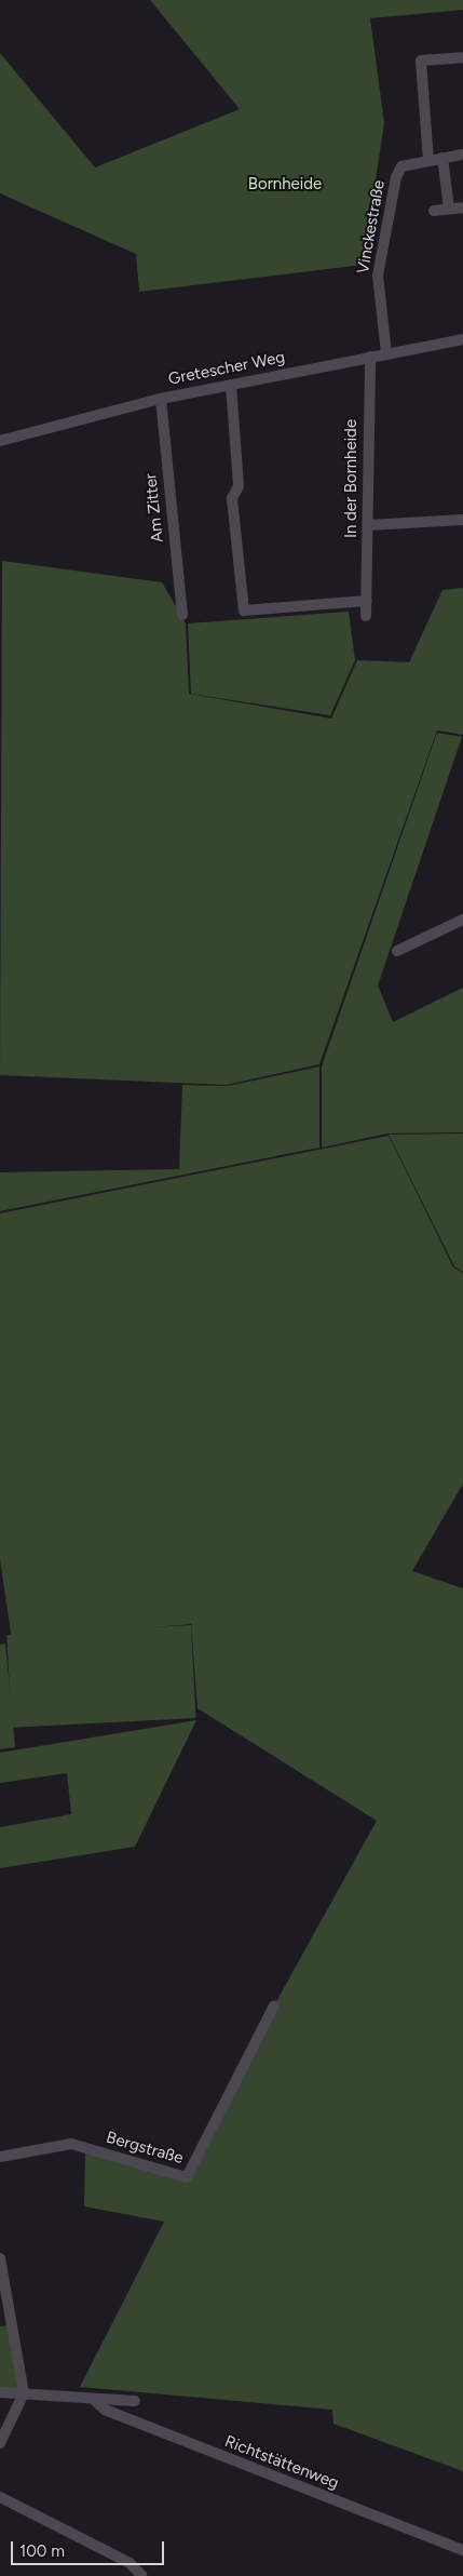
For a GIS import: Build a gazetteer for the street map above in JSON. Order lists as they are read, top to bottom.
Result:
{
  "streets": {
    "street": [
      "Vinckestraße",
      "Gretescher Weg",
      "In der Bornheide",
      "Am Zitter",
      "Bergstraße",
      "Richtstättenweg"
    ]
  },
  "crossings": [
    ["Vinckestraße", "Gretescher Weg"],
    ["Gretescher Weg", "In der Bornheide"],
    ["Gretescher Weg", "Am Zitter"]
  ],
  "parks": ["Bornheide"],
  "scale_bar": "100 m"
}
